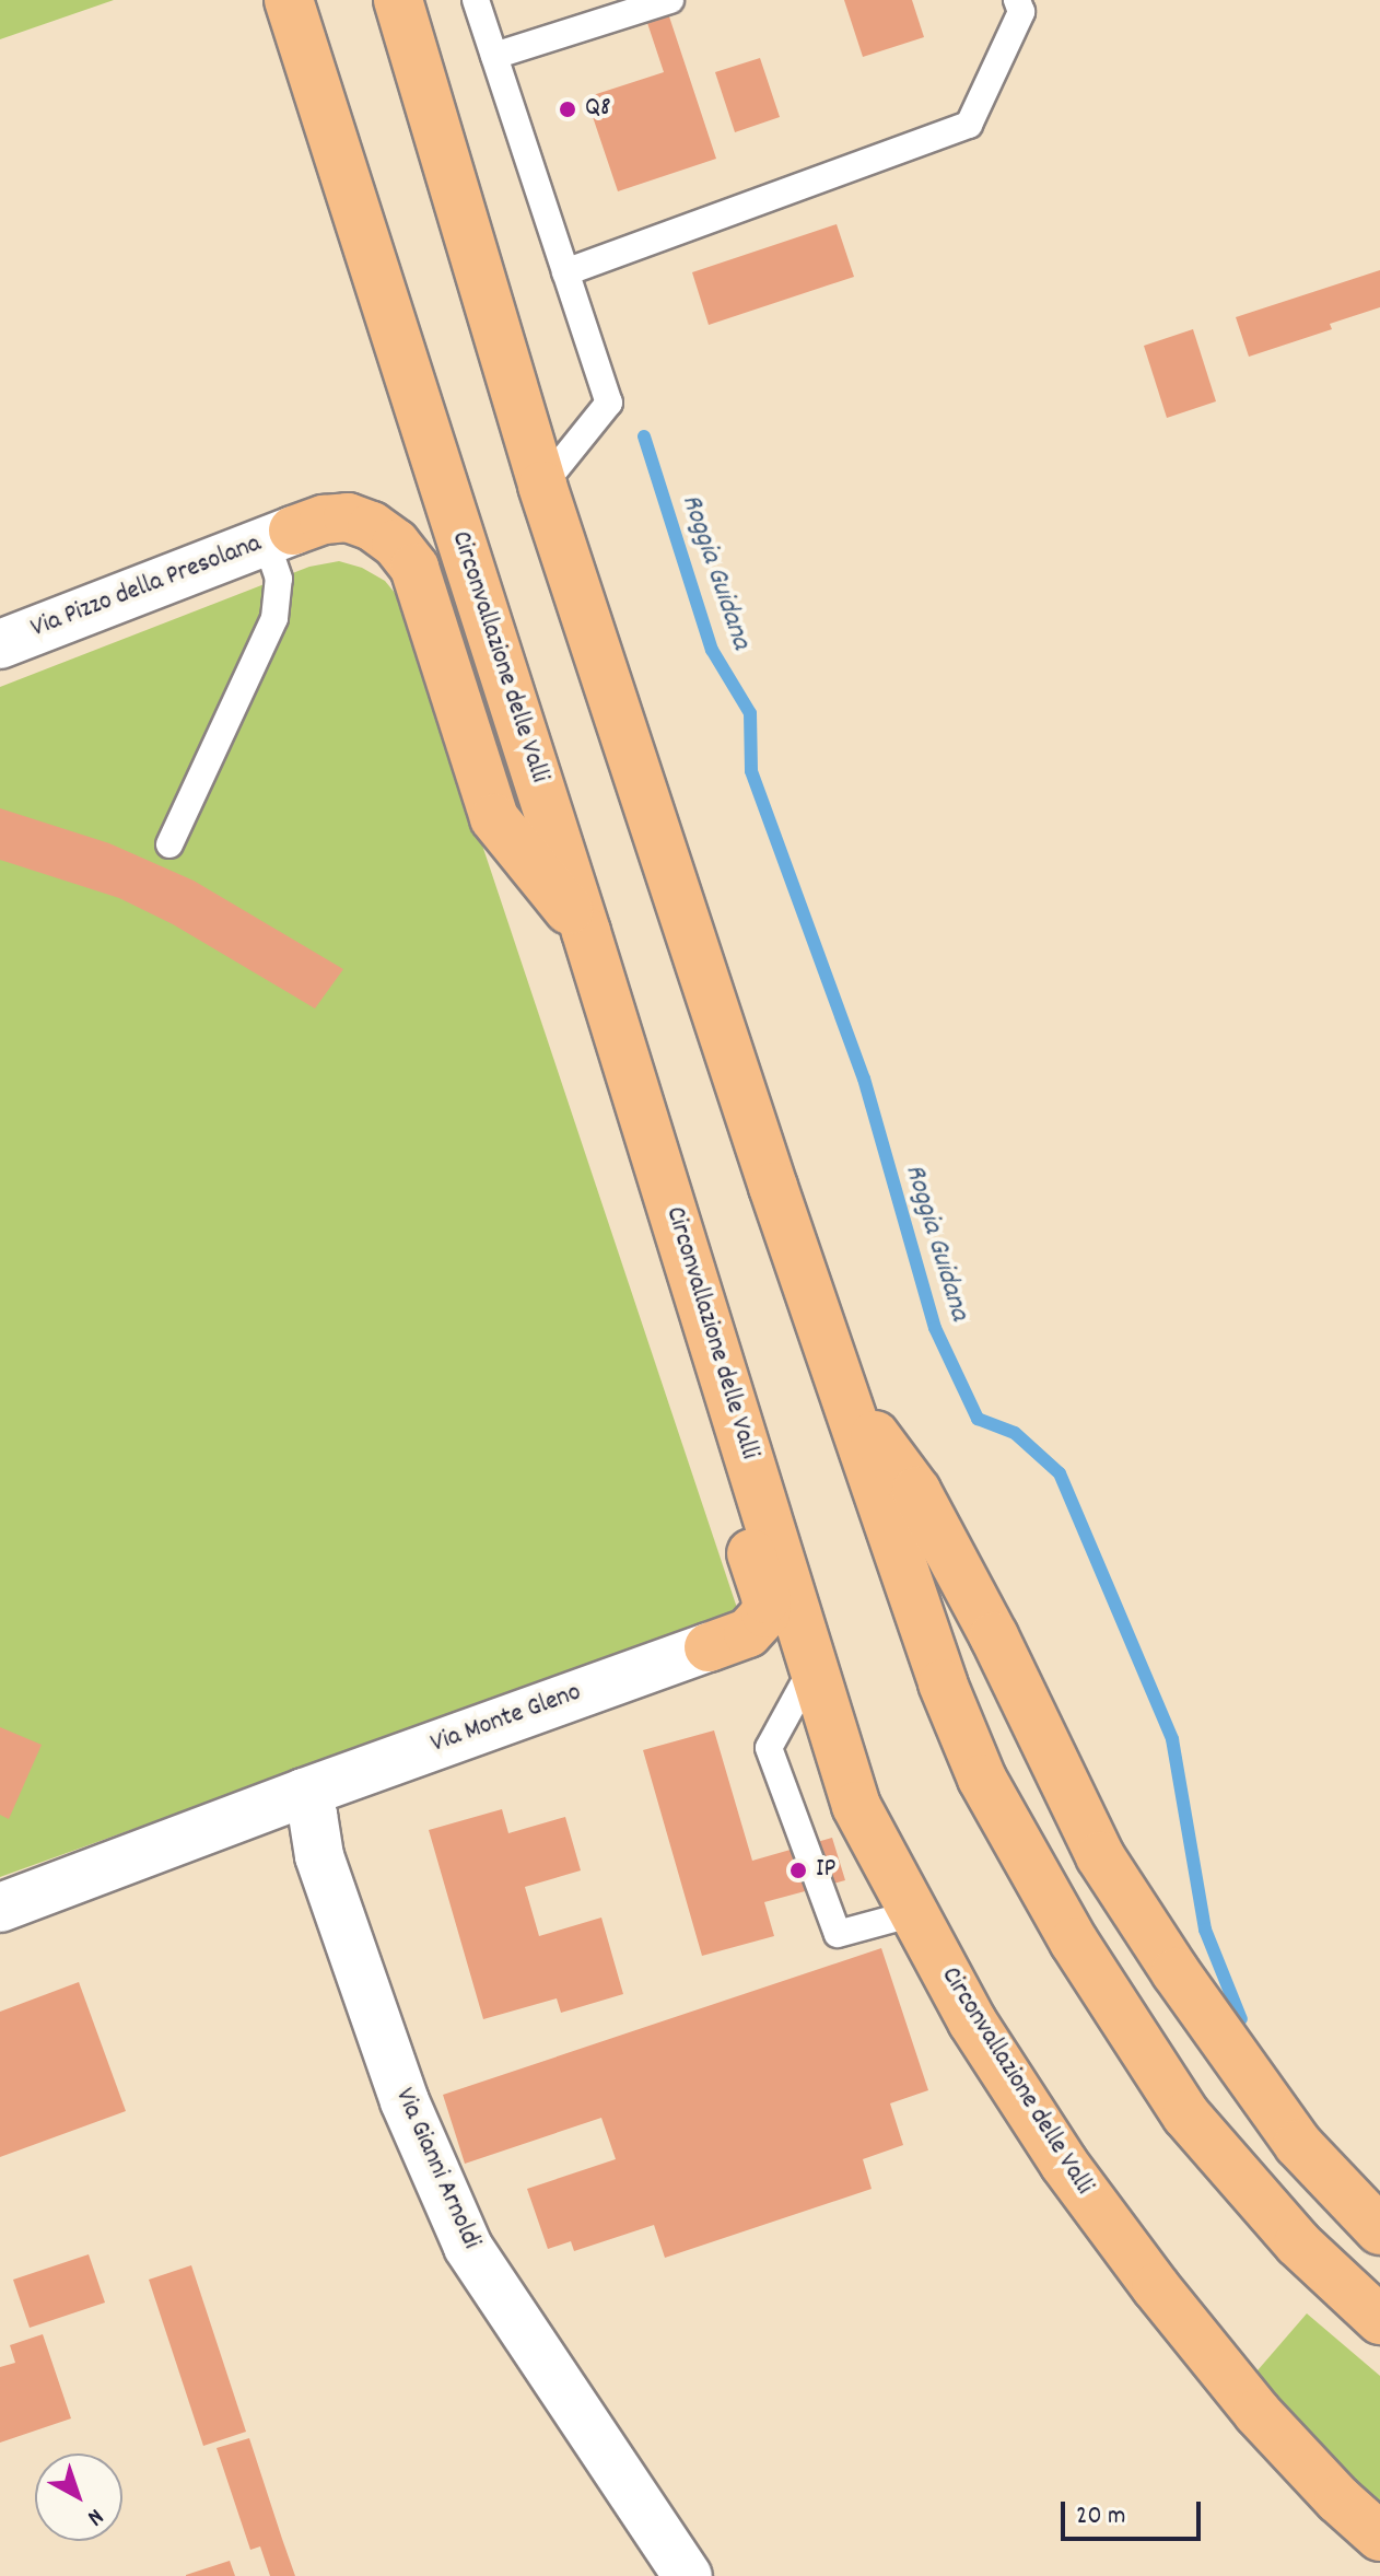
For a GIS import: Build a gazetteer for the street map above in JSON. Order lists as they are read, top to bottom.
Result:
{
  "streets": {
    "highway": ["Circonvallazione delle Valli"],
    "street": ["Via Pizzo della Presolana", "Via Monte Gleno", "Via Gianni Arnoldi"]
  },
  "crossings": [
    ["Via Monte Gleno", "Via Gianni Arnoldi"]
  ],
  "water": ["Roggia Guidana"],
  "places": ["Q8", "IP"],
  "scale_bar": "20 m",
  "north": "bottom right"
}
